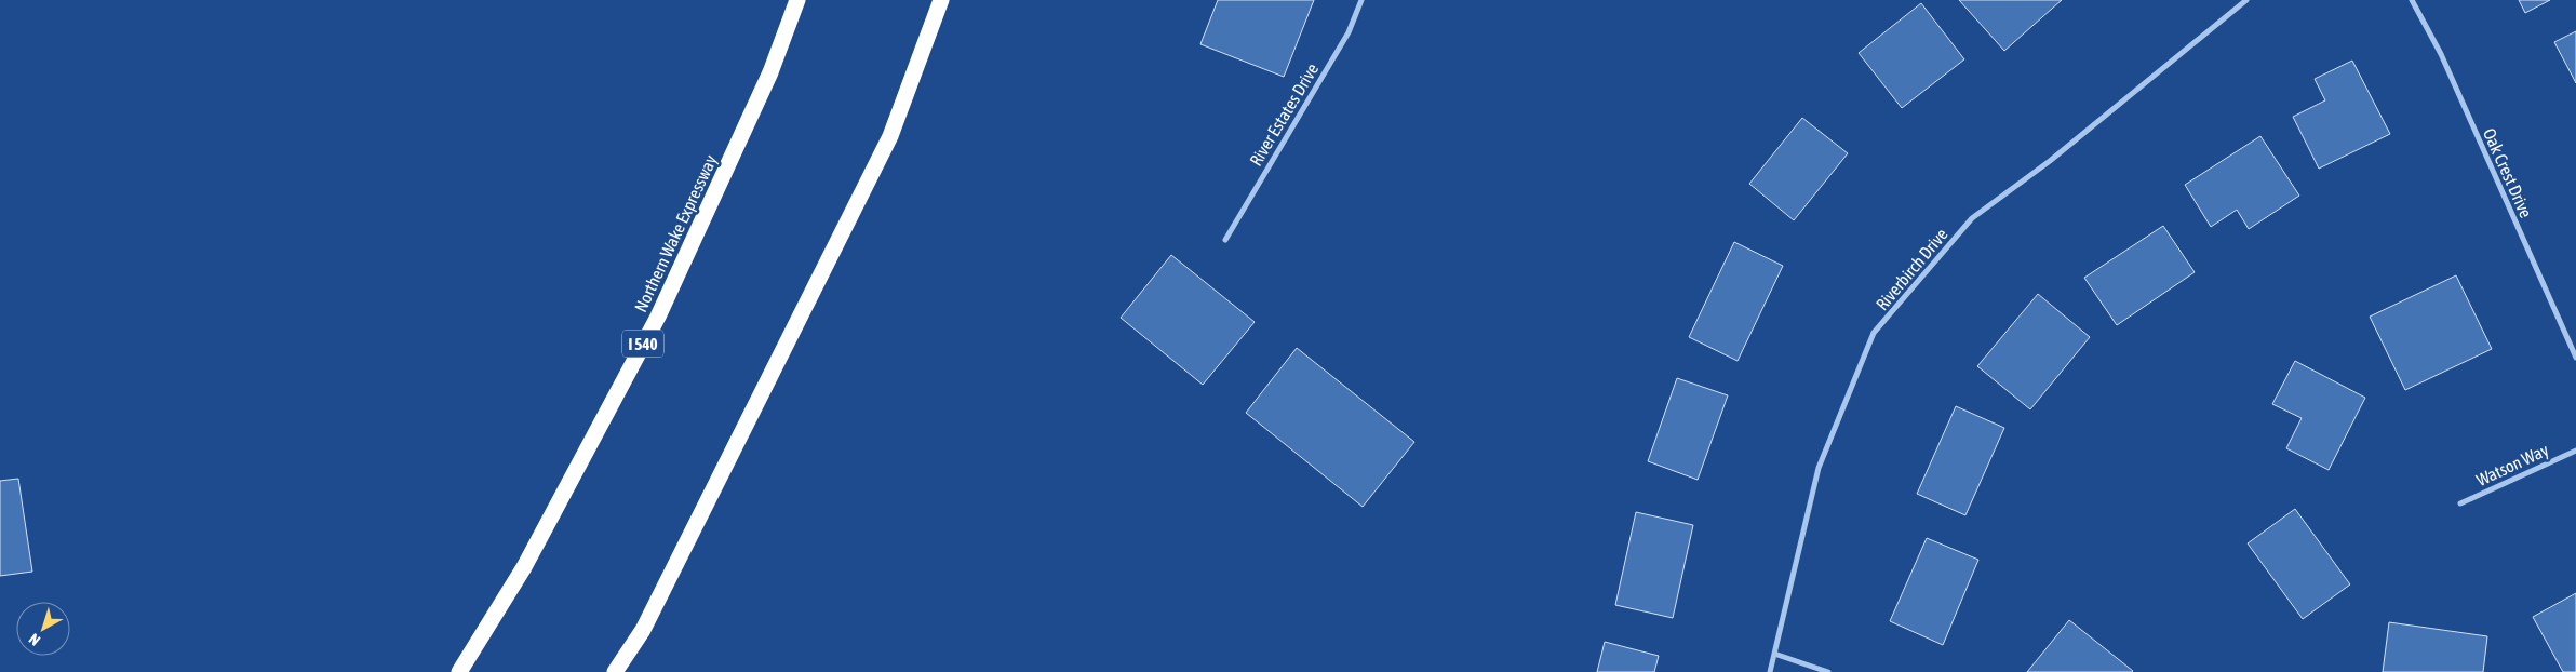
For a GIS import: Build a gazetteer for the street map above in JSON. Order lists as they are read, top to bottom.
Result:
{
  "streets": {
    "highway": ["Northern Wake Expressway", "I 540"],
    "street": [
      "River Estates Drive",
      "Oak Crest Drive",
      "Riverbirch Drive",
      "Watson Way"
    ]
  },
  "north": "bottom left"
}
